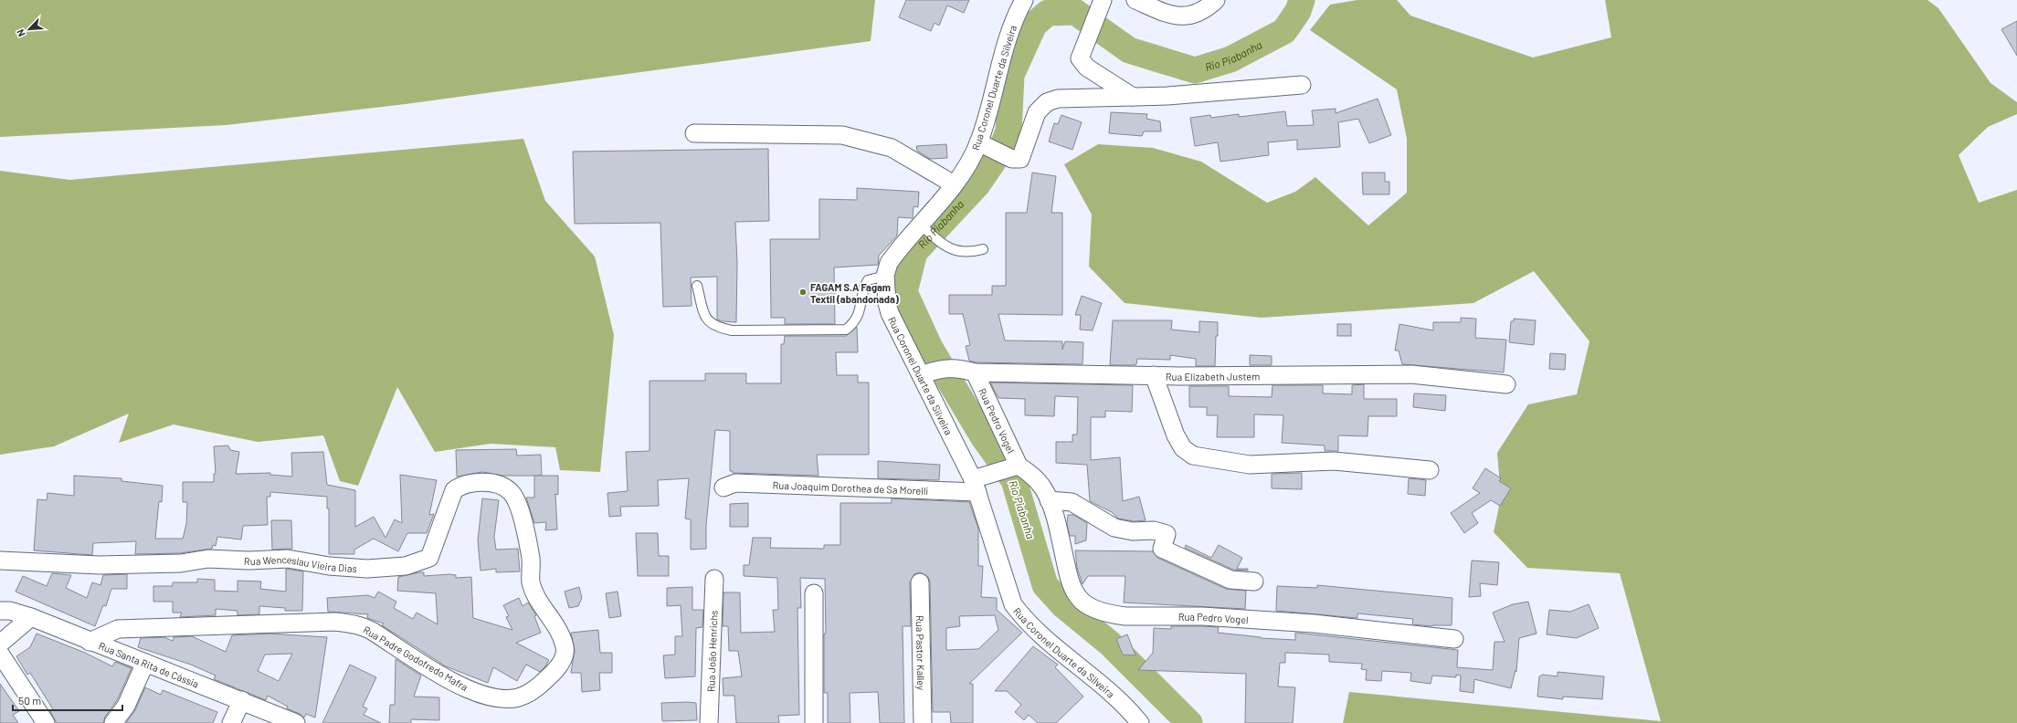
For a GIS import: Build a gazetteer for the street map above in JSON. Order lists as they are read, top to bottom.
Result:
{
  "streets": {
    "street": [
      "Rua Coronel Duarte da Silveira",
      "Rua Elizabeth Justem",
      "Rua Pedro Vogel",
      "Rua Joaquim Dorothea de Sa Morelli",
      "Rua Wenceslau Vieira Dias",
      "Rua João Henrichs",
      "Rua Pastor Kalley",
      "Rua Padre Godofredo Mafra",
      "Rua Santa Rita de Cássia"
    ]
  },
  "crossings": [
    ["Rua Coronel Duarte da Silveira", "Rua Elizabeth Justem"],
    ["Rua Coronel Duarte da Silveira", "Rua Joaquim Dorothea de Sa Morelli"],
    ["Rua Elizabeth Justem", "Rua Pedro Vogel"],
    ["Rua Wenceslau Vieira Dias", "Rua Padre Godofredo Mafra"],
    ["Rua Padre Godofredo Mafra", "Rua Santa Rita de Cássia"]
  ],
  "water": ["Rio Piabanha"],
  "places": ["FAGAM S.A Fagam Textil (abandonada)"],
  "scale_bar": "50 m",
  "north": "bottom left"
}
